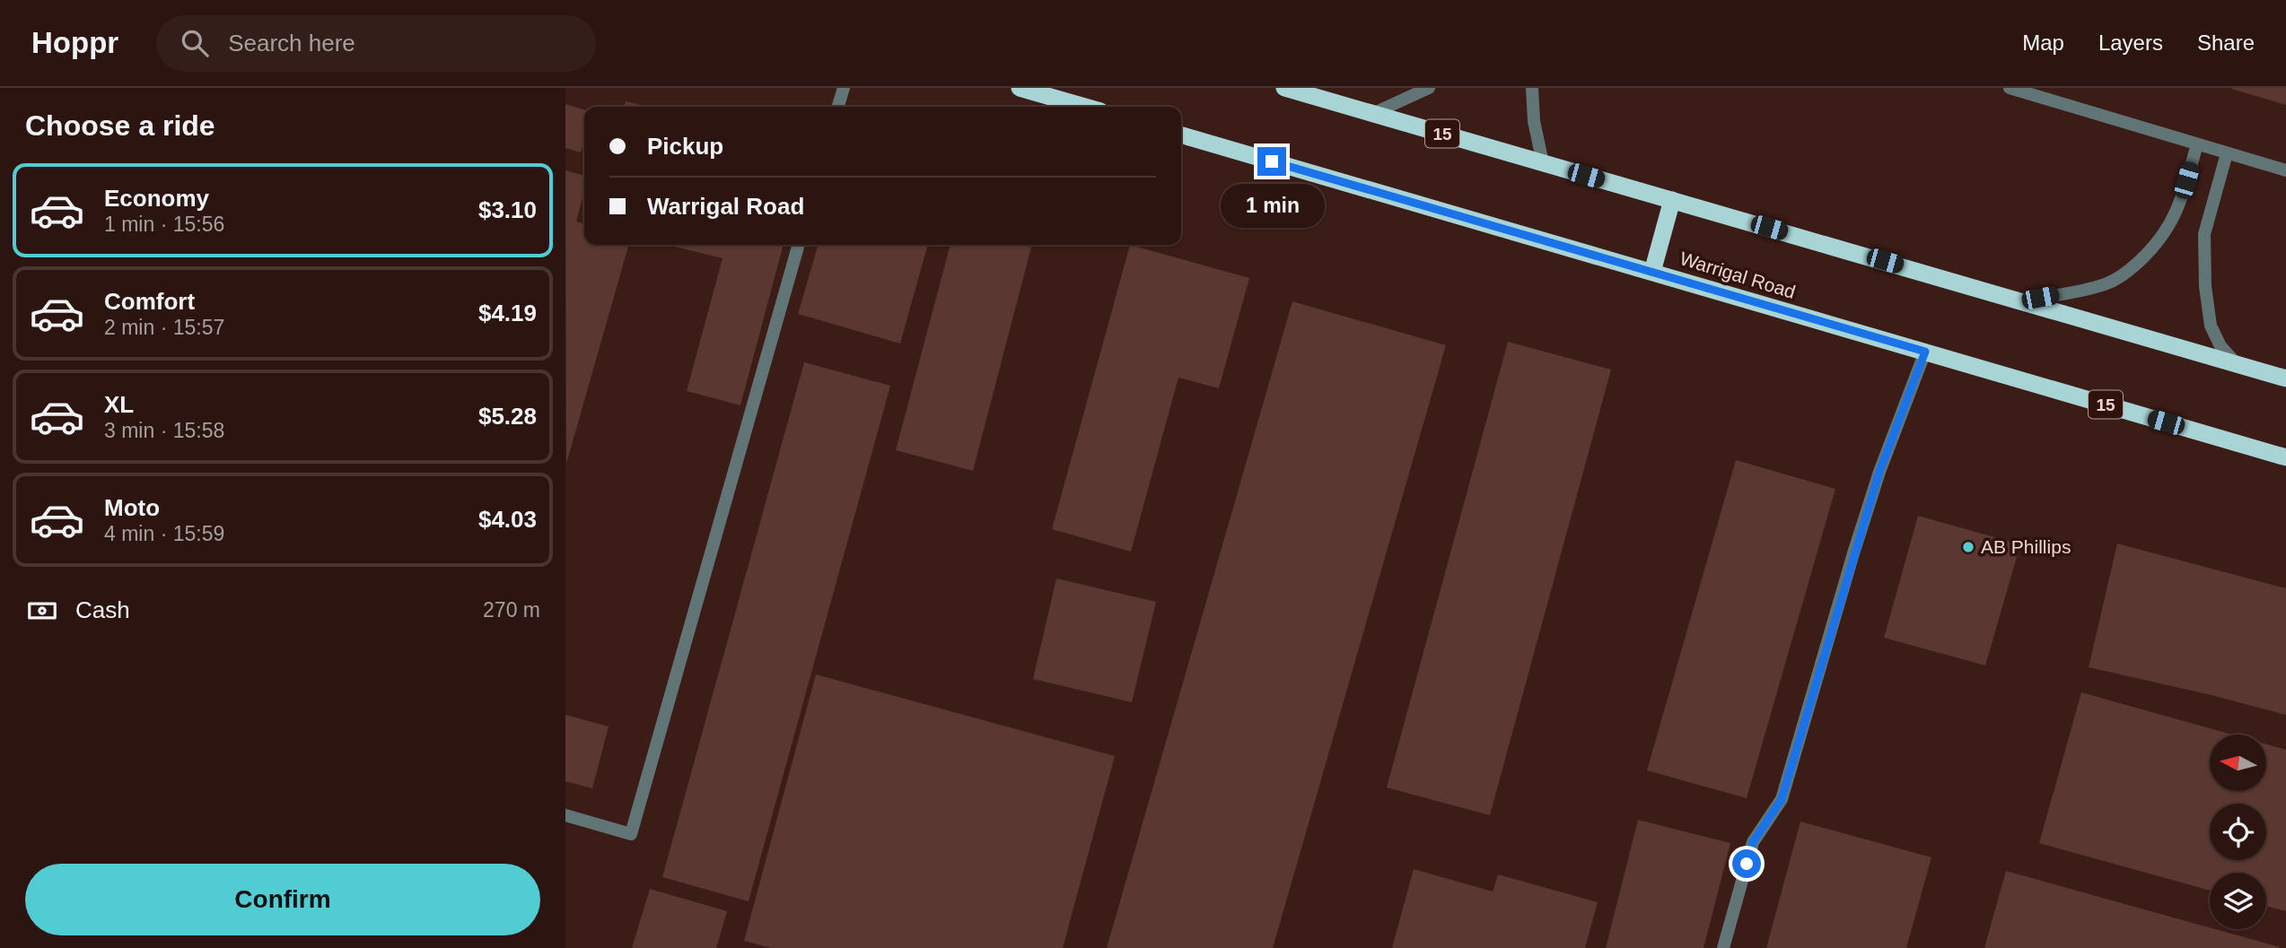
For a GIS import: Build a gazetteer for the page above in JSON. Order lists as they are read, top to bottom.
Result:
{
  "streets": {
    "highway": ["15", "Warrigal Road"]
  },
  "places": ["AB Phillips"],
  "north": "left",
  "page": {
    "header": "Hoppr",
    "search": "Search here",
    "nav": ["Map", "Layers", "Share"],
    "heading": "Choose a ride",
    "banner": ["Pickup", "Warrigal Road"],
    "list": [
      {
        "name": "Economy",
        "note": "1 min · 15:56",
        "value": "$3.10"
      },
      {
        "name": "Comfort",
        "note": "2 min · 15:57",
        "value": "$4.19"
      },
      {
        "name": "XL",
        "note": "3 min · 15:58",
        "value": "$5.28"
      },
      {
        "name": "Moto",
        "note": "4 min · 15:59",
        "value": "$4.03"
      }
    ],
    "bubble": "1 min",
    "pay": ["Cash", "270 m"],
    "buttons": "Confirm"
  }
}
